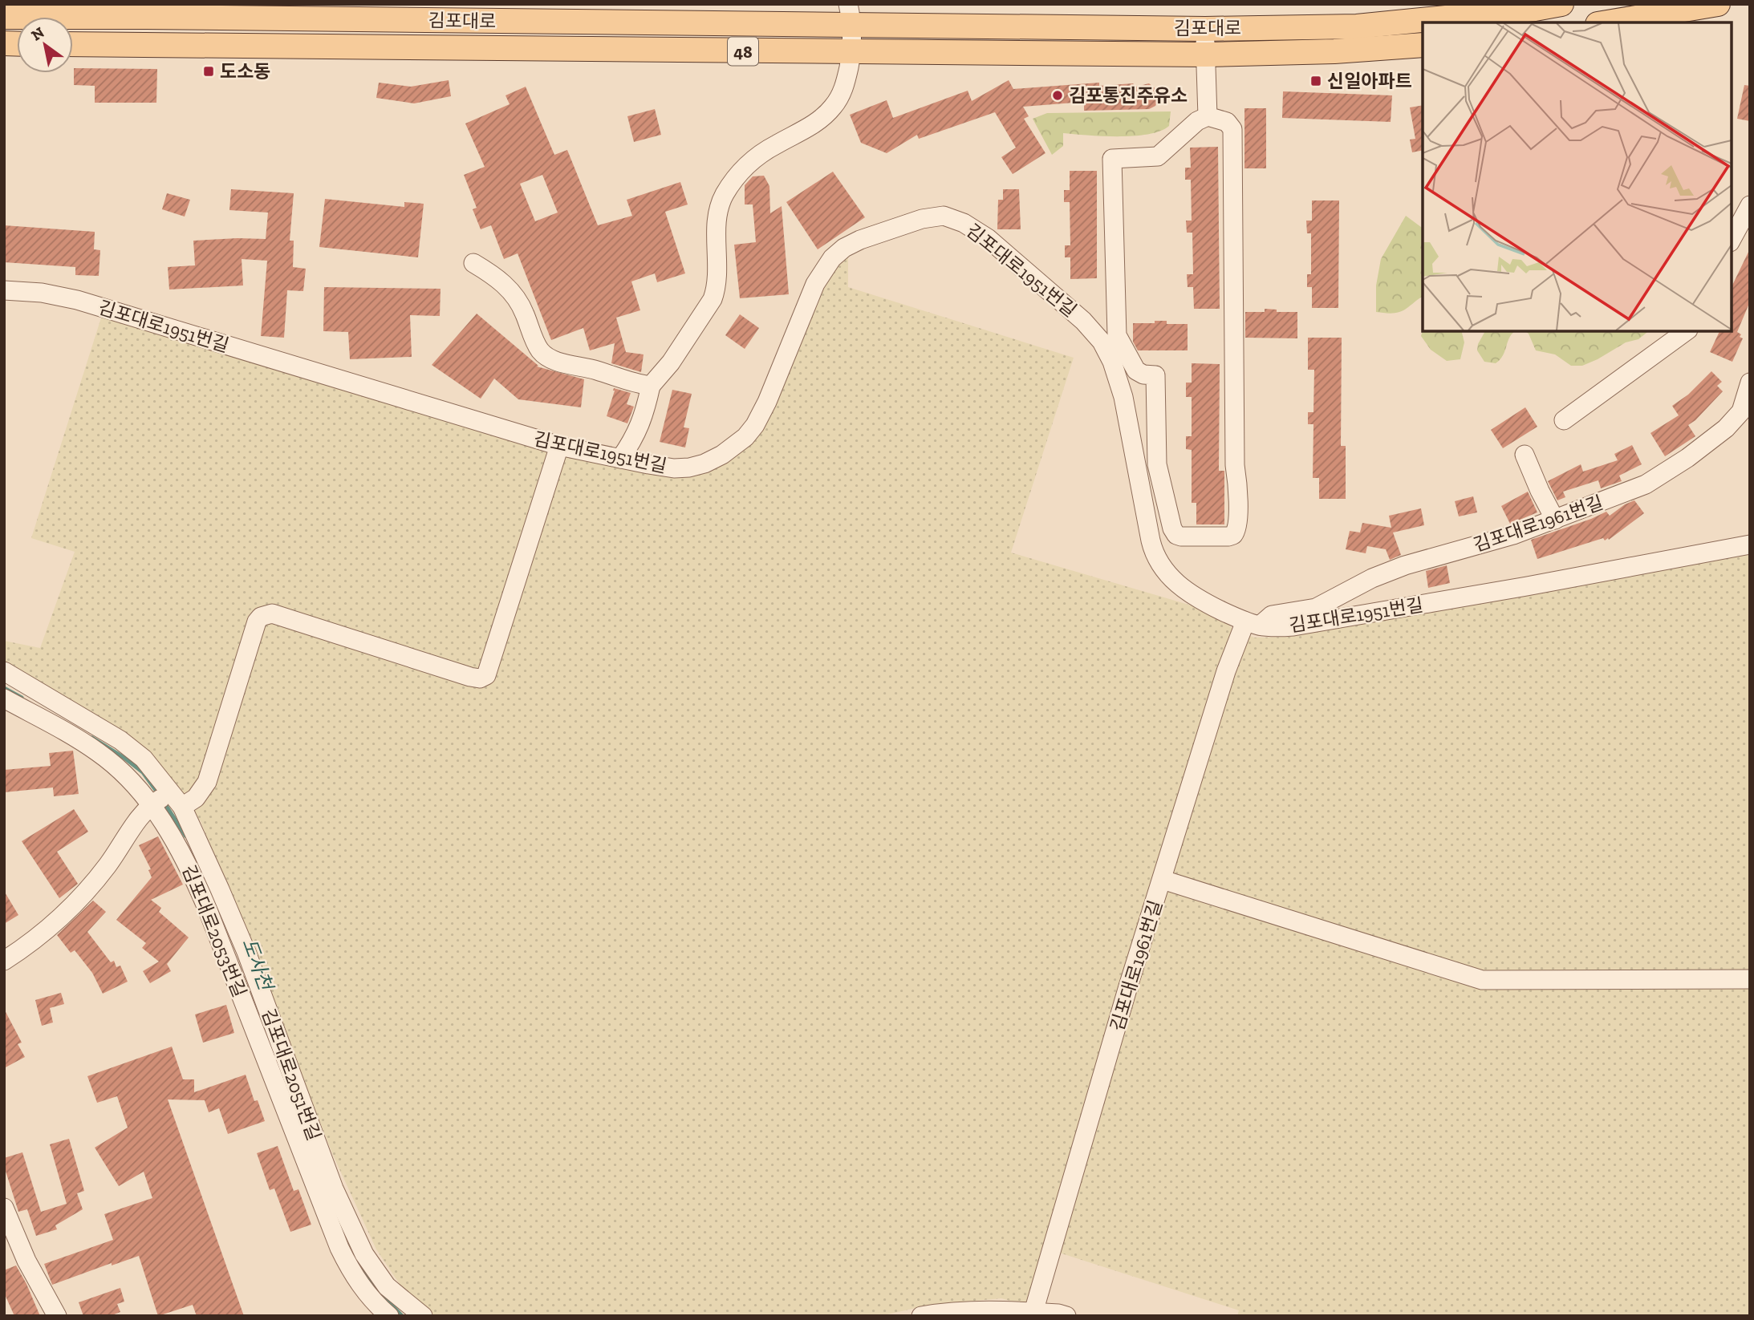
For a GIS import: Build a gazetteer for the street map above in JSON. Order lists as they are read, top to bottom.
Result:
{
  "streets": {
    "main road": ["김포대로", "48"],
    "lane": [
      "김포대로1951번길",
      "김포대로1961번길",
      "김포대로2053번길",
      "김포대로2051번길"
    ]
  },
  "crossings": [
    ["김포대로1951번길", "김포대로1961번길"],
    ["김포대로2053번길", "김포대로2051번길"]
  ],
  "water": ["도사천"],
  "places": {
    "transit": ["도소동", "신일아파트"],
    "other": ["김포통진주유소"]
  },
  "north": "top left"
}
